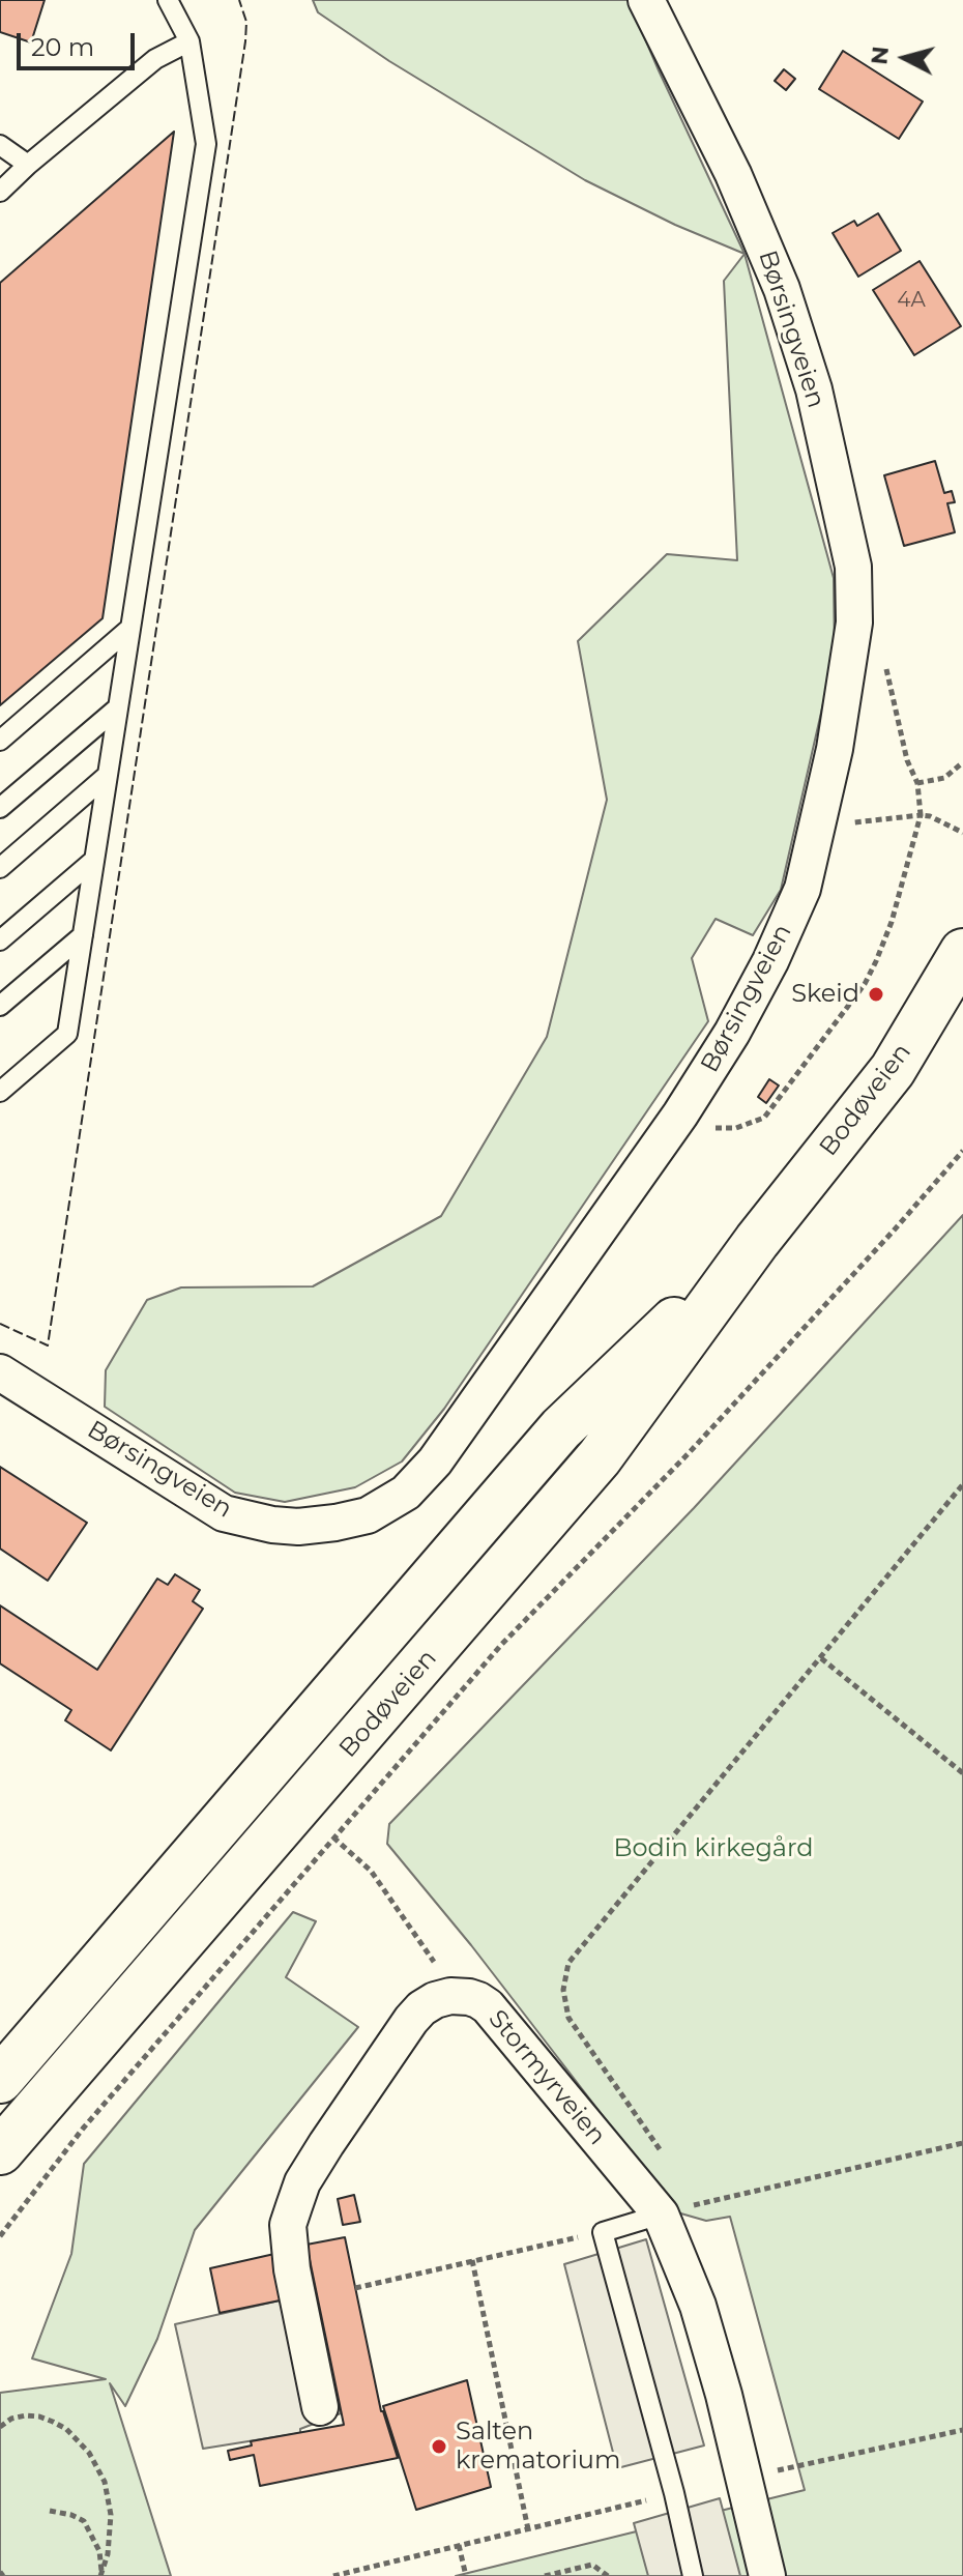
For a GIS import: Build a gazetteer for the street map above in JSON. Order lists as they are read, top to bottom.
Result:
{
  "streets": {
    "main road": ["Bodøveien"],
    "street": ["Børsingveien", "Stormyrveien"]
  },
  "parks": ["Bodin kirkegård"],
  "places": ["Skeid", "Salten krematorium"],
  "house_numbers": ["4A"],
  "scale_bar": "20 m",
  "north": "left"
}
